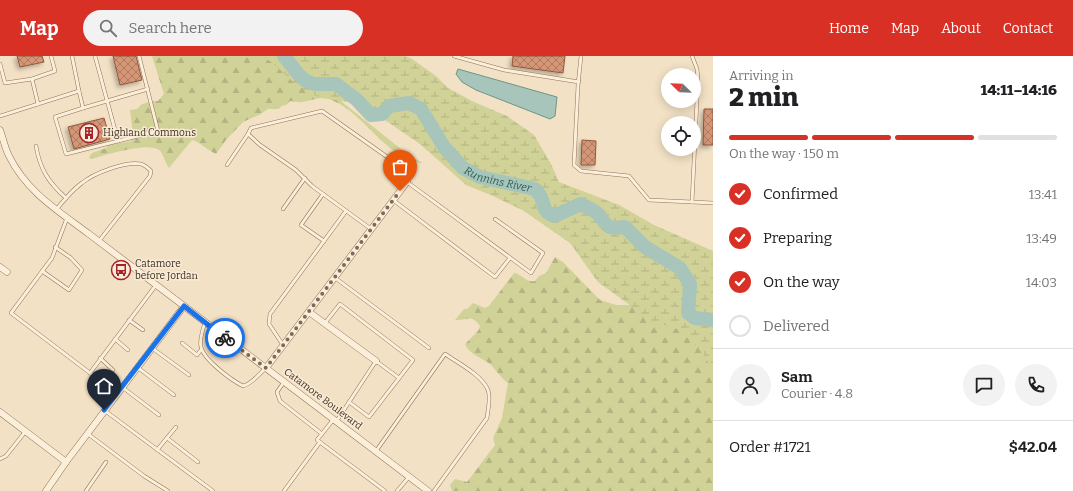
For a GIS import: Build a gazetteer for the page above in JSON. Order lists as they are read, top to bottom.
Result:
{
  "streets": {
    "street": ["Catamore Boulevard"]
  },
  "water": ["Runnins River"],
  "places": {
    "building": ["Highland Commons"],
    "bus stop": ["Catamore before Jordan"]
  },
  "north": "top left",
  "page": {
    "header": "Map",
    "search": "Search here",
    "nav": [
      "Home",
      "Map",
      "About",
      "Contact"
    ],
    "heading": ["2 min", "Arriving in", "14:11–14:16"],
    "panel": [
      "Sam",
      "Courier · 4.8",
      "Order #1721",
      "$42.04"
    ],
    "bar": "On the way · 150 m",
    "list": [
      ["Confirmed", "13:41"],
      ["Preparing", "13:49"],
      ["On the way", "14:03"],
      "Delivered"
    ]
  }
}
